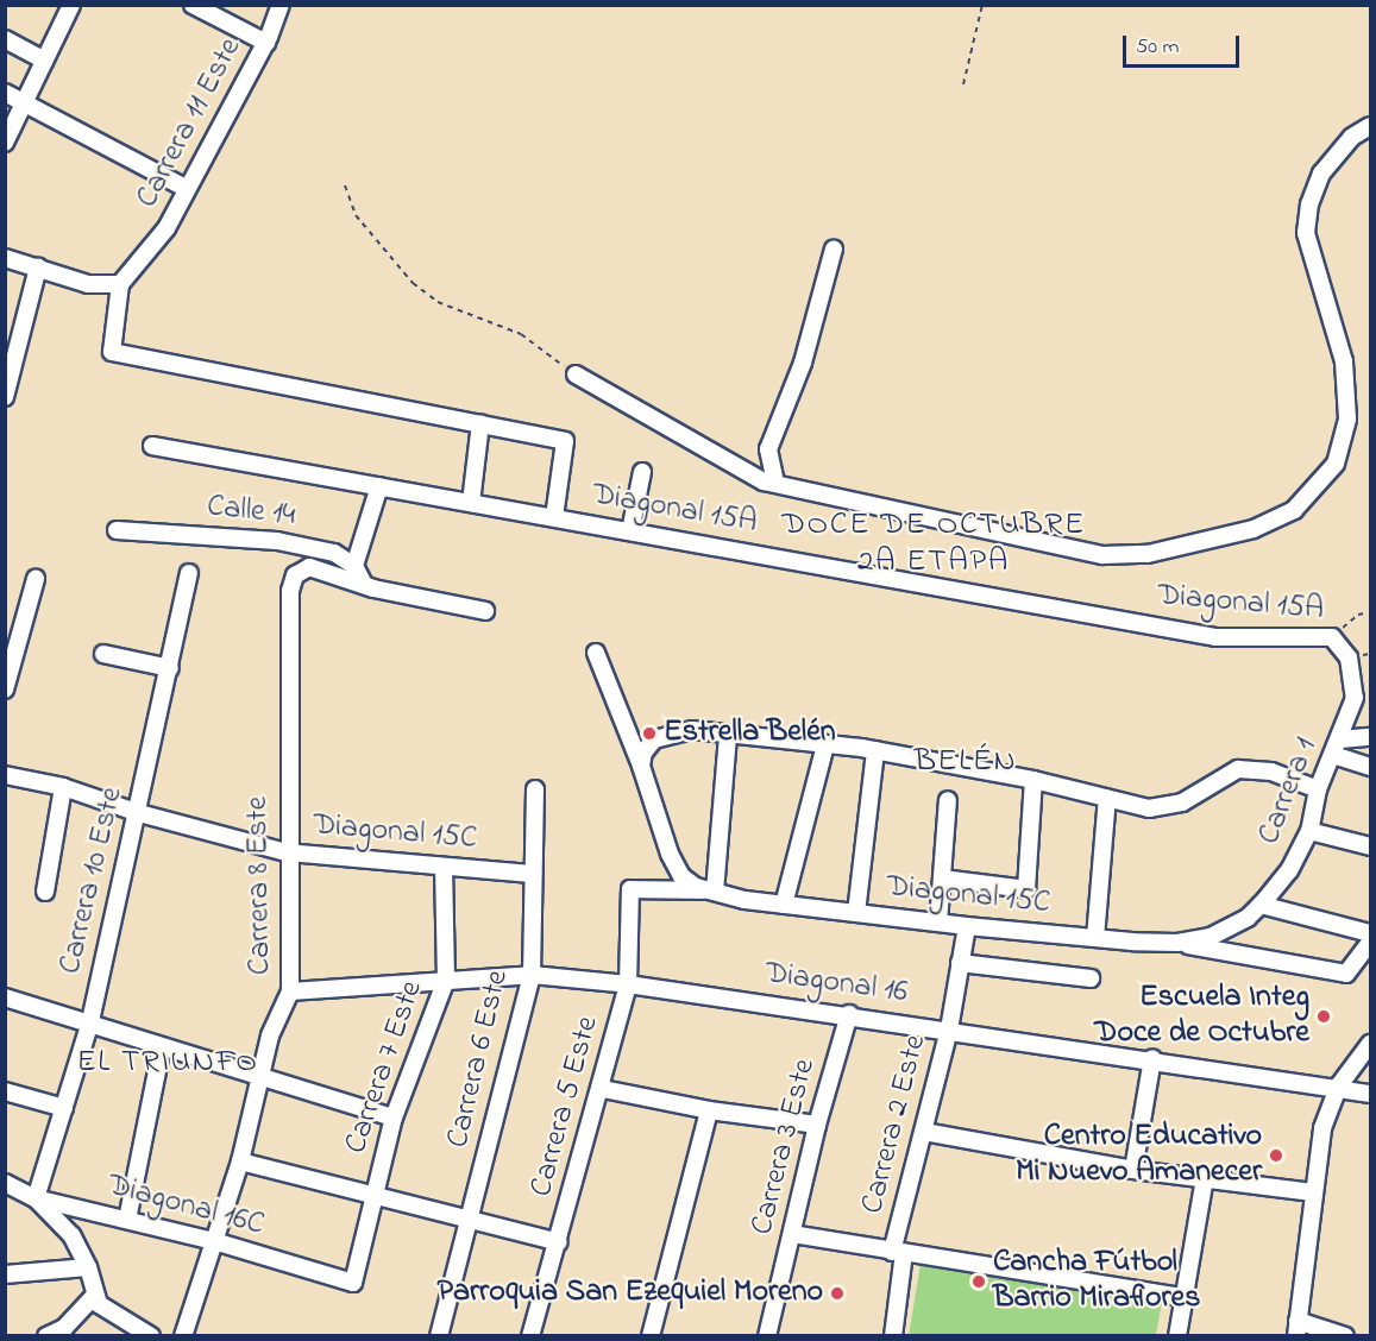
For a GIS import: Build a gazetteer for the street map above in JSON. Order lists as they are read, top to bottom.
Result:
{
  "streets": {
    "street": [
      "Carrera 11 Este",
      "Diagonal 15A",
      "Calle 14",
      "Carrera 1",
      "Diagonal 15C",
      "Carrera 10 Este",
      "Carrera 8 Este",
      "Diagonal 16",
      "Carrera 6 Este",
      "Carrera 7 Este",
      "Carrera 5 Este",
      "Carrera 2 Este",
      "Carrera 3 Este",
      "Diagonal 16C"
    ]
  },
  "crossings": [
    ["Diagonal 15A", "Carrera 1"],
    ["Carrera 1", "Diagonal 15C"],
    ["Diagonal 15C", "Carrera 10 Este"],
    ["Diagonal 15C", "Carrera 8 Este"],
    ["Diagonal 15C", "Carrera 6 Este"],
    ["Diagonal 15C", "Carrera 7 Este"],
    ["Diagonal 15C", "Carrera 5 Este"],
    ["Diagonal 15C", "Carrera 2 Este"],
    ["Carrera 10 Este", "Diagonal 16C"],
    ["Carrera 8 Este", "Diagonal 16"],
    ["Carrera 8 Este", "Diagonal 16C"],
    ["Diagonal 16", "Carrera 6 Este"],
    ["Diagonal 16", "Carrera 7 Este"],
    ["Diagonal 16", "Carrera 5 Este"],
    ["Diagonal 16", "Carrera 2 Este"],
    ["Diagonal 16", "Carrera 3 Este"],
    ["Carrera 7 Este", "Diagonal 16C"]
  ],
  "districts": ["DOCE DE OCTUBRE 2A ETAPA", "BELÉN", "EL TRIUNFO"],
  "places": [
    "Estrella Belén",
    "Escuela Integ Doce de Octubre",
    "Centro Educativo Mi Nuevo Amanecer",
    "Cancha Fútbol Barrio Miraflores",
    "Parroquia San Ezequiel Moreno"
  ],
  "scale_bar": "50 m"
}
